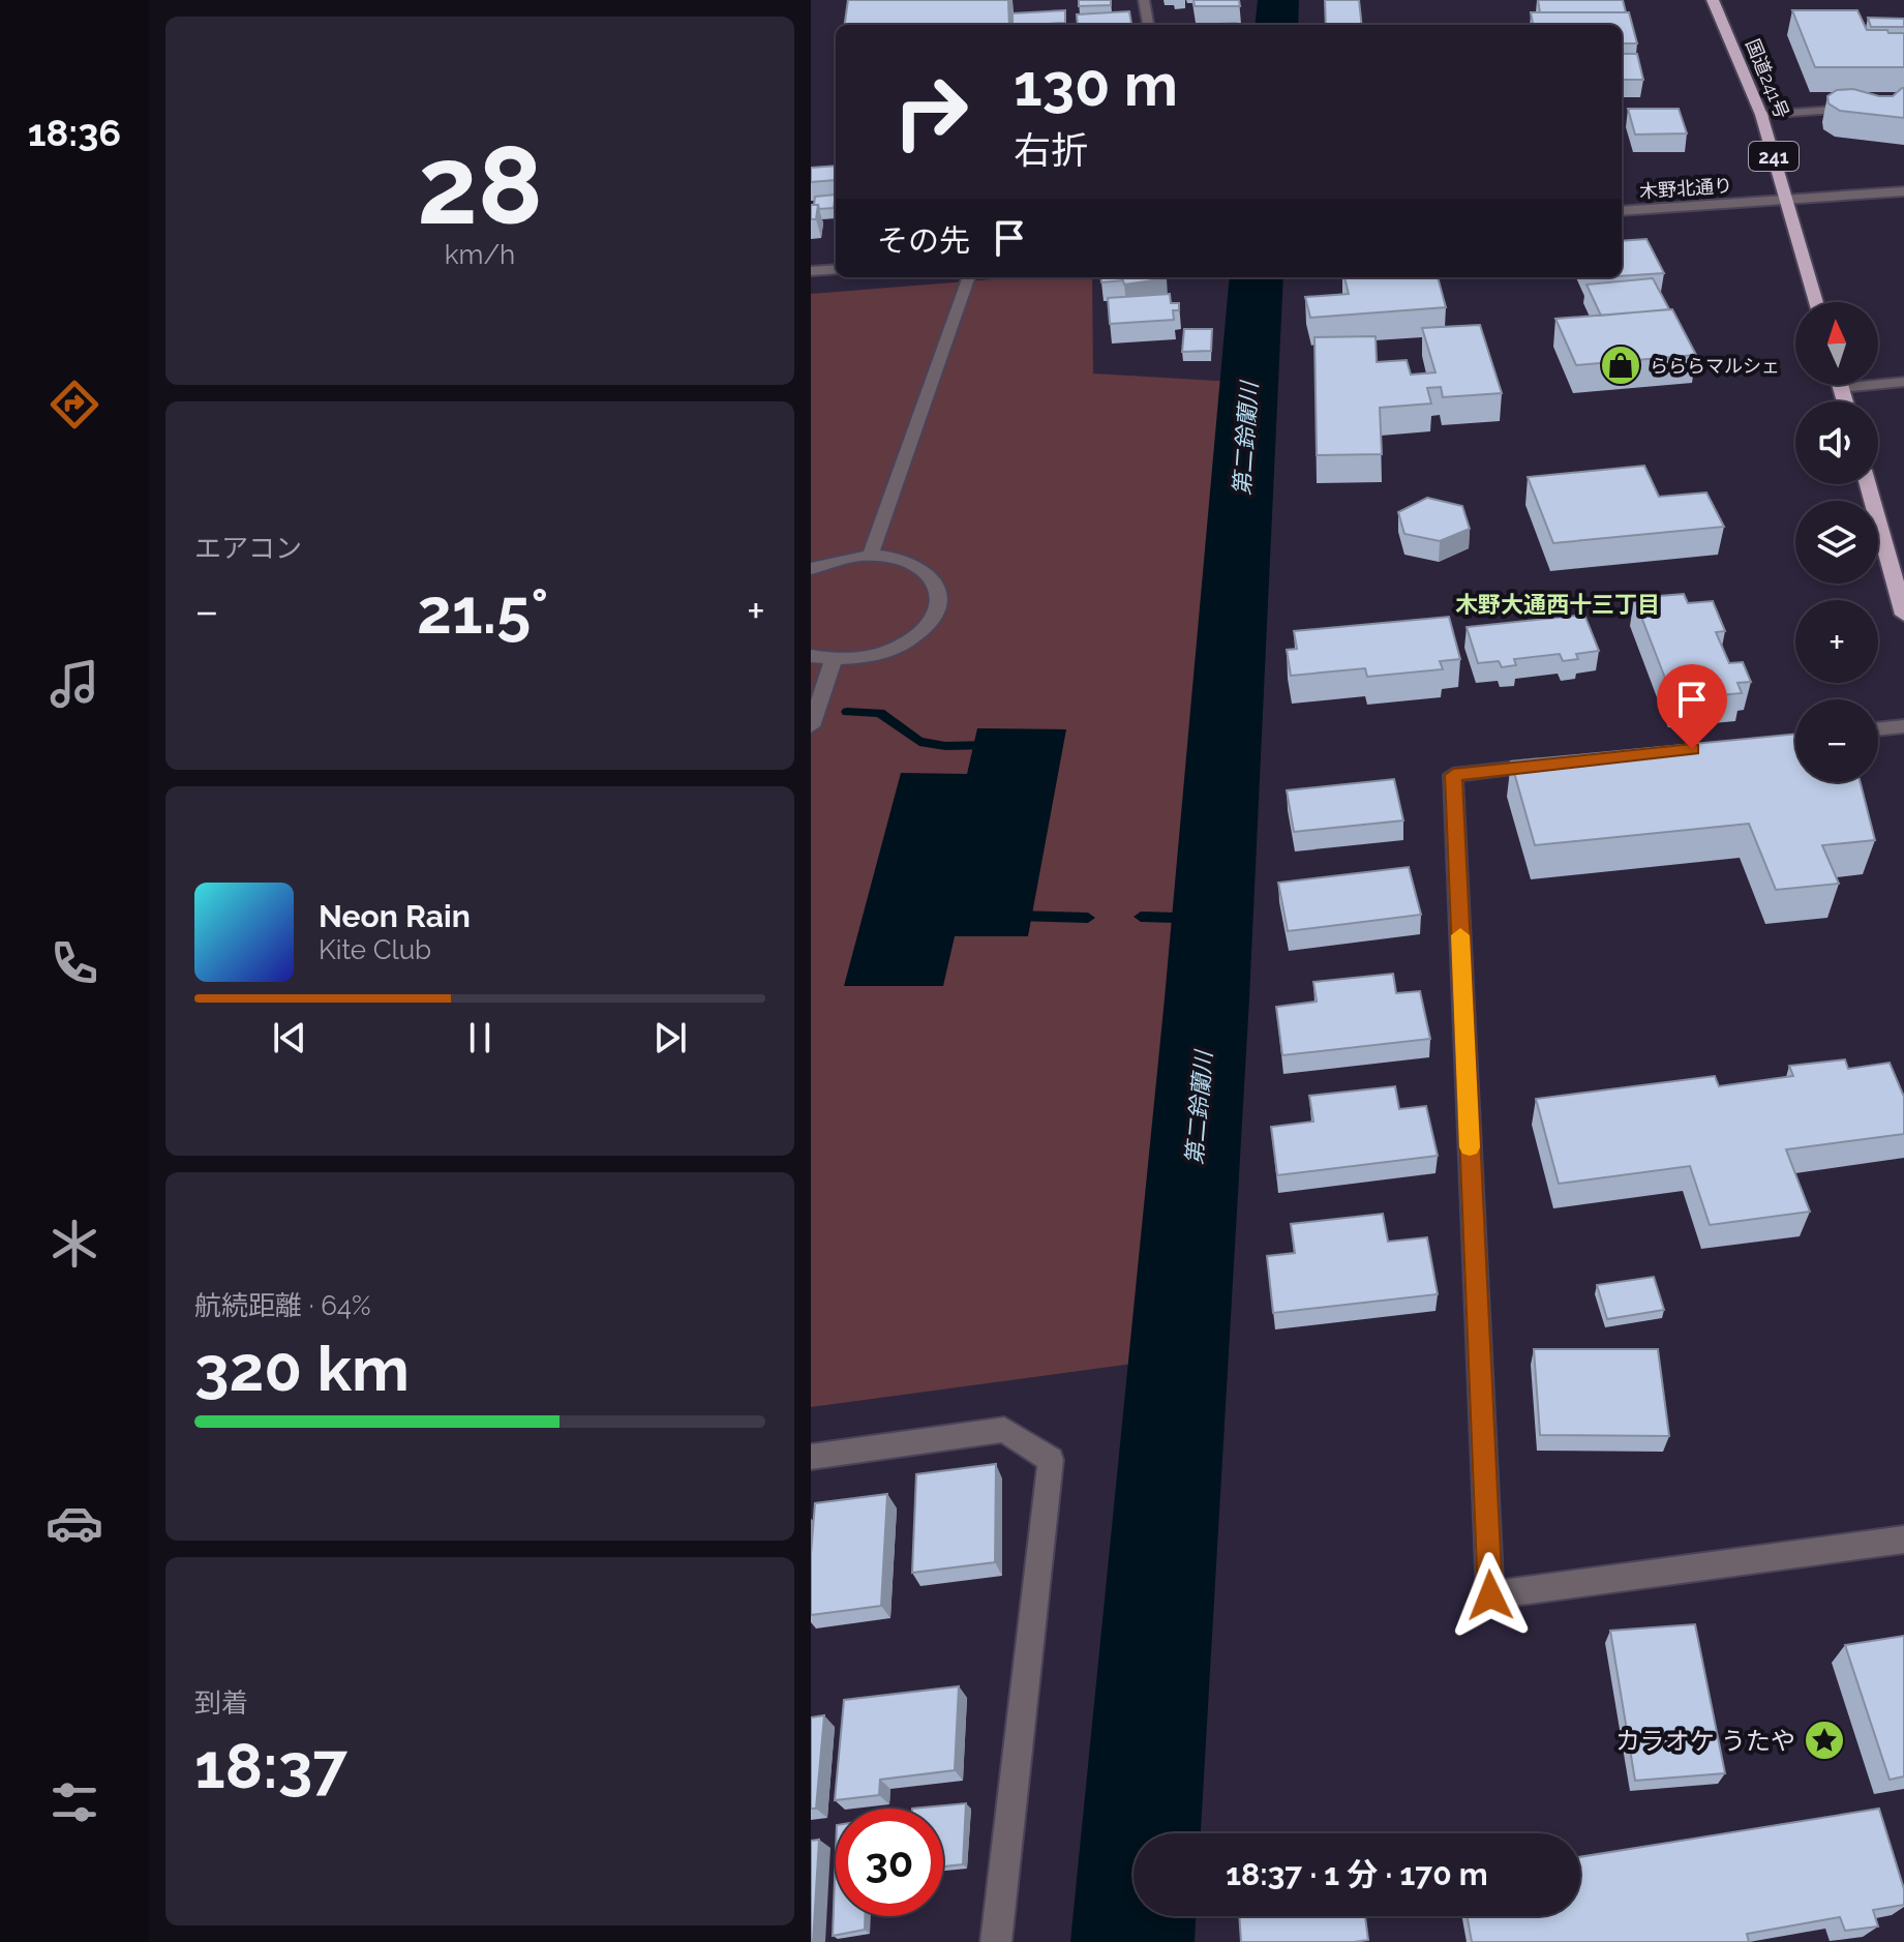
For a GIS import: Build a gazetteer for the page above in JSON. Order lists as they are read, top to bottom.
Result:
{
  "streets": {
    "highway": ["国道241号", "241"],
    "street": ["木野北通り"]
  },
  "crossings": [
    ["国道241号", "木野北通り"]
  ],
  "districts": ["木野大通西十三丁目"],
  "water": ["第二鈴蘭川"],
  "places": {
    "shop": ["らららマルシェ"],
    "place": ["カラオケ うたや"]
  },
  "north": "top",
  "page": {
    "tabs": "18:36",
    "tile": [
      ["28", "km/h"],
      "エアコン",
      ["航続距離 · 64%", "320 km"],
      ["到着", "18:37"]
    ],
    "turn": ["130 m", "右折"],
    "then": "その先",
    "map_buttons": ["+", "−"],
    "heat": ["−", "21.5°", "+"],
    "song": ["Neon Rain", "Kite Club"],
    "limit": "30",
    "trip": "18:37 · 1 分 · 170 m"
  }
}
